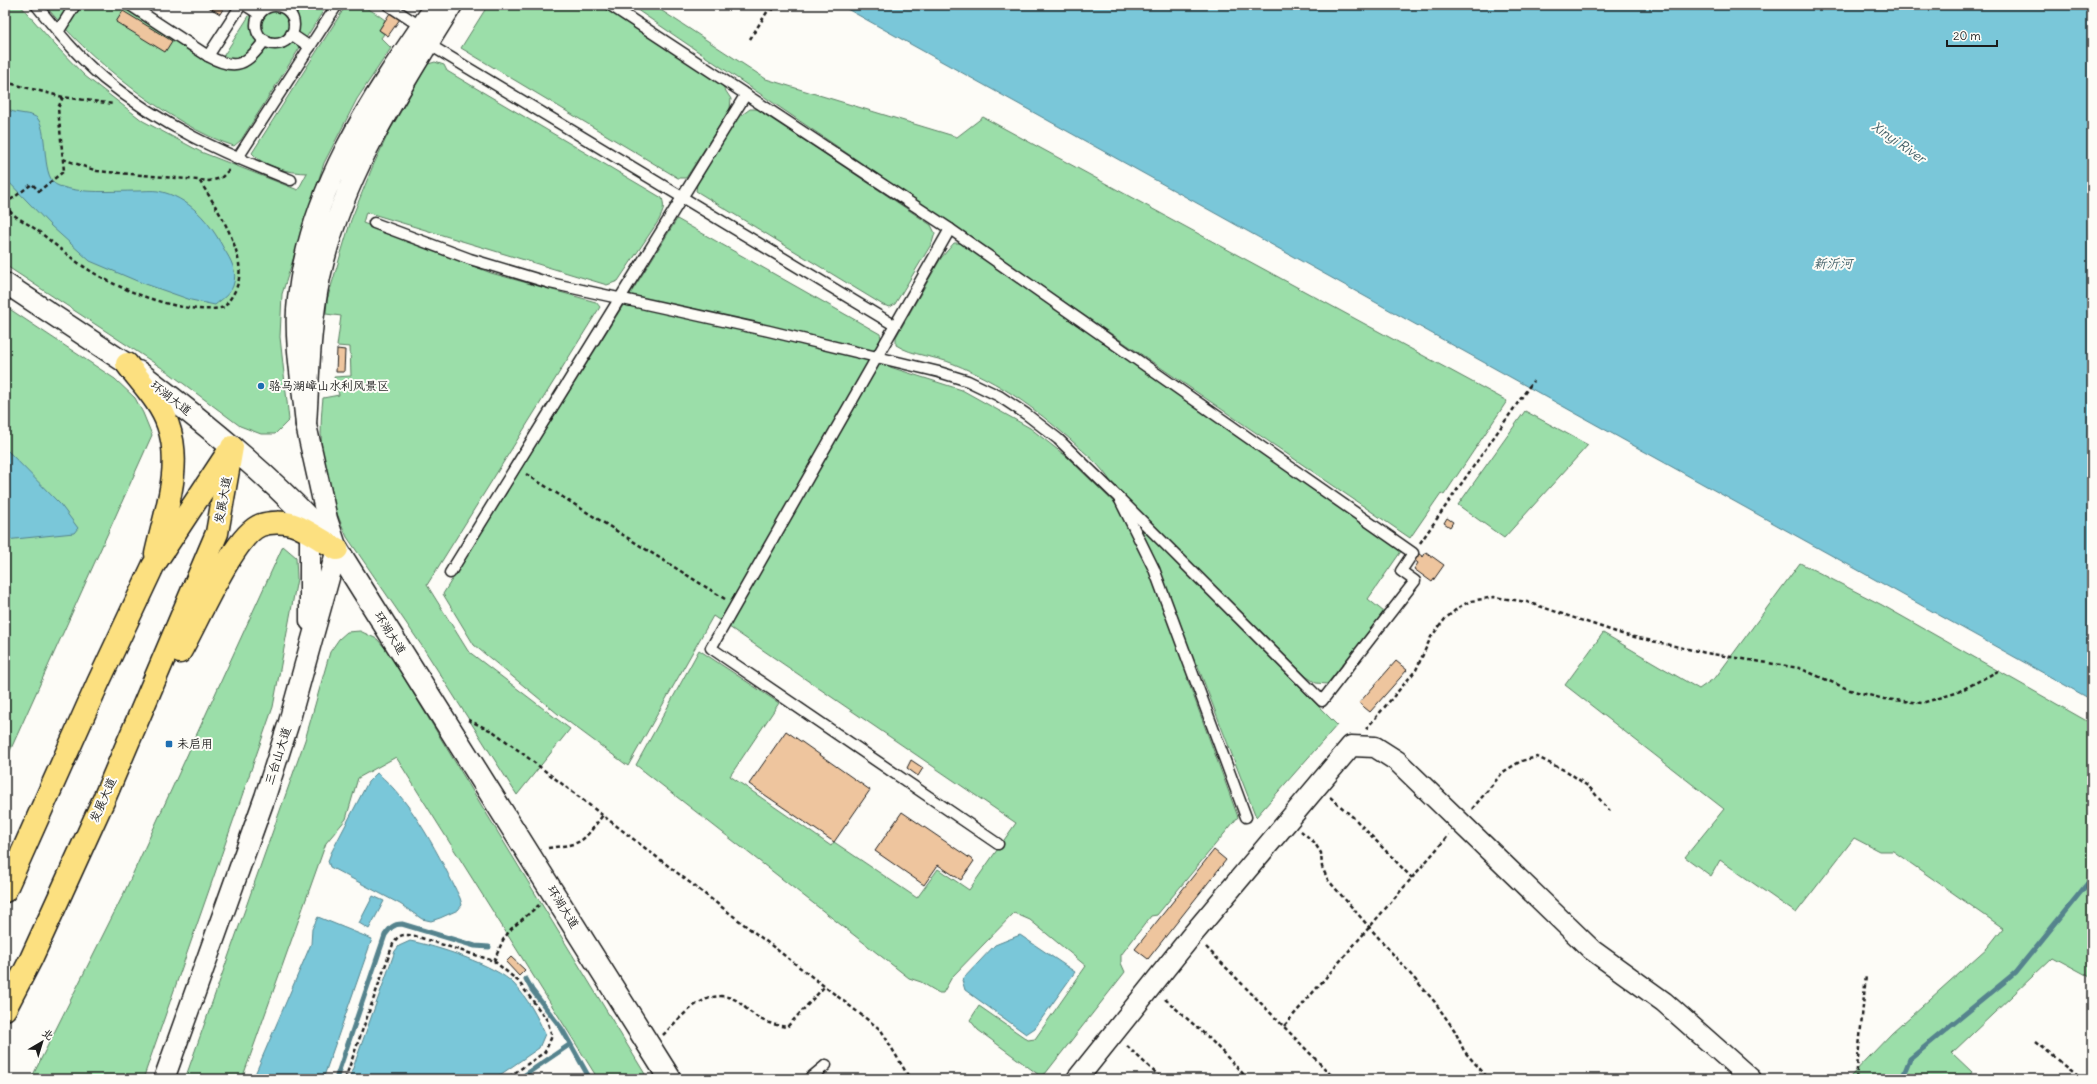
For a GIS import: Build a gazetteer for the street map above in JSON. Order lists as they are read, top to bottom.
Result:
{
  "streets": {
    "main road": ["环湖大道", "发展大道"],
    "street": ["三台山大道"]
  },
  "crossings": [
    ["环湖大道", "发展大道"],
    ["环湖大道", "三台山大道"]
  ],
  "water": ["Xinyi River", "新沂河"],
  "places": {
    "other": ["骆马湖嶂山水利风景区"],
    "transit": ["未启用"]
  },
  "scale_bar": "20 m",
  "north": "top right"
}
